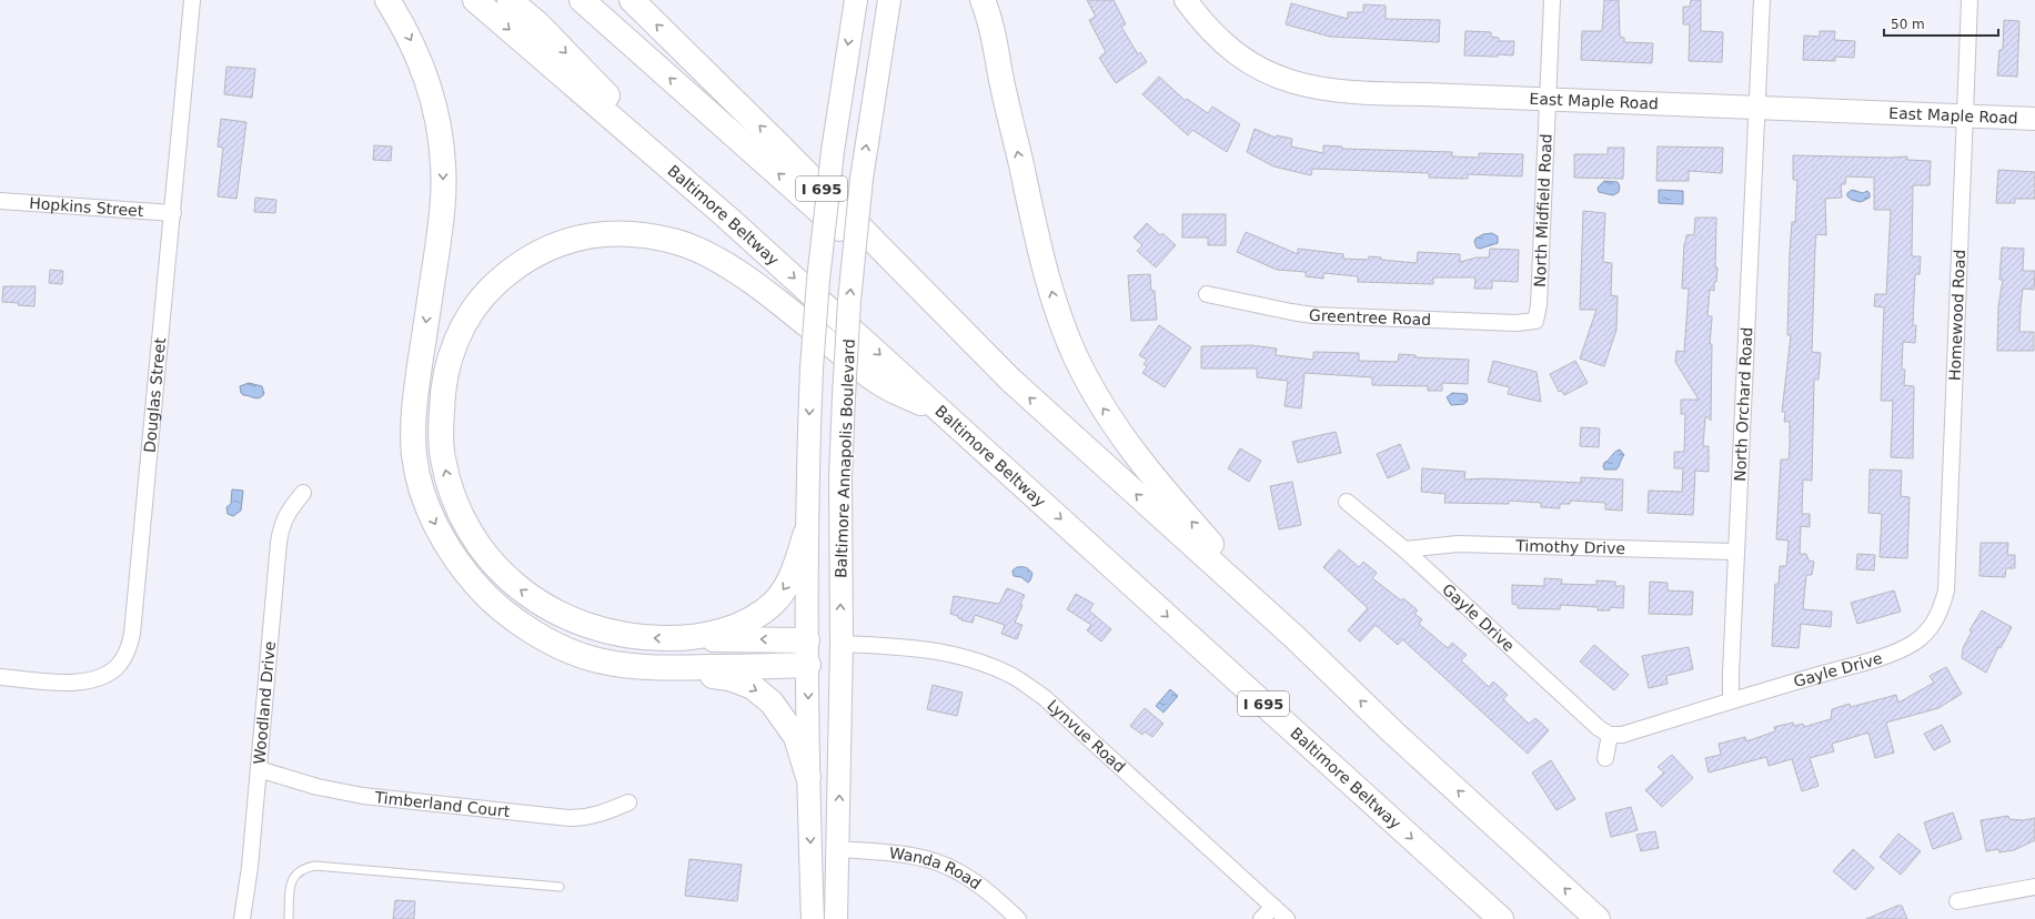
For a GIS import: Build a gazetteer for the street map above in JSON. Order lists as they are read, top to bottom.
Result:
{
  "streets": {
    "highway": ["I 695", "Baltimore Beltway"],
    "main road": ["East Maple Road", "Baltimore Annapolis Boulevard"],
    "street": [
      "Hopkins Street",
      "North Midfield Road",
      "Homewood Road",
      "Greentree Road",
      "Douglas Street",
      "North Orchard Road",
      "Timothy Drive",
      "Gayle Drive",
      "Woodland Drive",
      "Lynvue Road",
      "Timberland Court",
      "Wanda Road"
    ]
  },
  "crossings": [
    ["East Maple Road", "North Midfield Road"],
    ["East Maple Road", "Homewood Road"],
    ["East Maple Road", "North Orchard Road"],
    ["Hopkins Street", "Douglas Street"],
    ["North Midfield Road", "Greentree Road"],
    ["Homewood Road", "Gayle Drive"],
    ["North Orchard Road", "Timothy Drive"],
    ["North Orchard Road", "Gayle Drive"],
    ["Baltimore Annapolis Boulevard", "Lynvue Road"],
    ["Baltimore Annapolis Boulevard", "Wanda Road"],
    ["Timothy Drive", "Gayle Drive"],
    ["Woodland Drive", "Timberland Court"]
  ],
  "scale_bar": "50 m"
}
